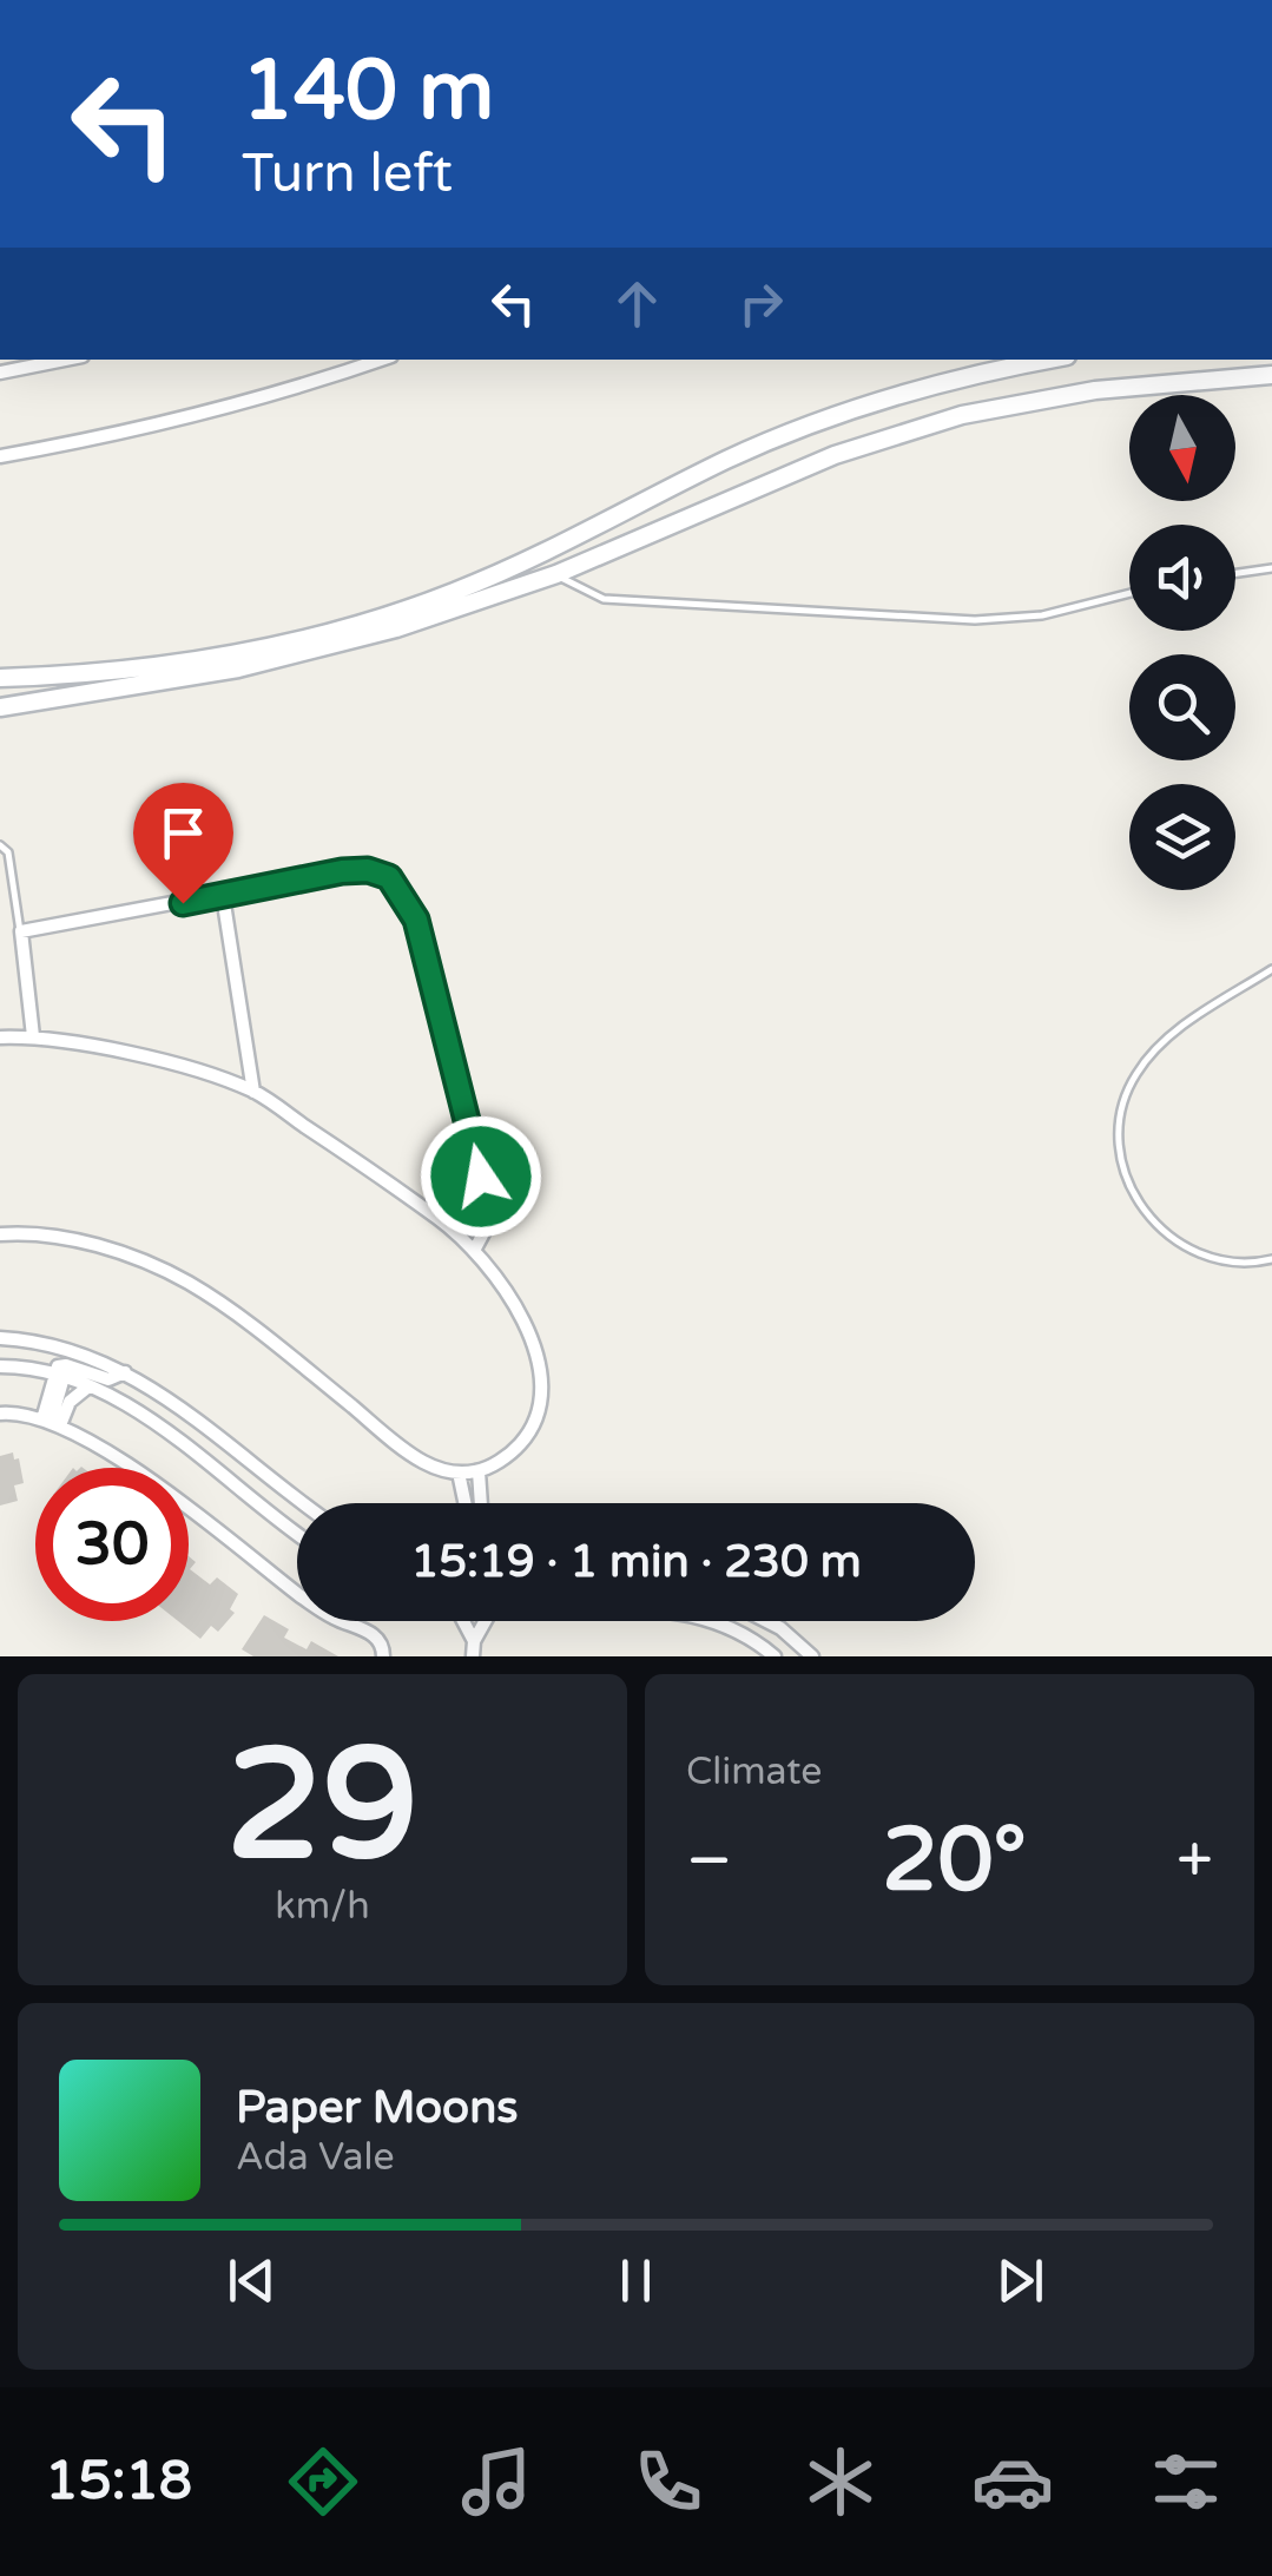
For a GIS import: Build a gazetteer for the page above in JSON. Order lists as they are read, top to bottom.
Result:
{
  "north": "bottom",
  "page": {
    "turn": ["140 m", "Turn left"],
    "limit": "30",
    "trip": "15:19 · 1 min · 230 m",
    "tile": [
      ["29", "km/h"],
      "Climate"
    ],
    "heat": ["−", "20°", "+"],
    "song": ["Paper Moons", "Ada Vale"],
    "tabs": "15:18"
  }
}
